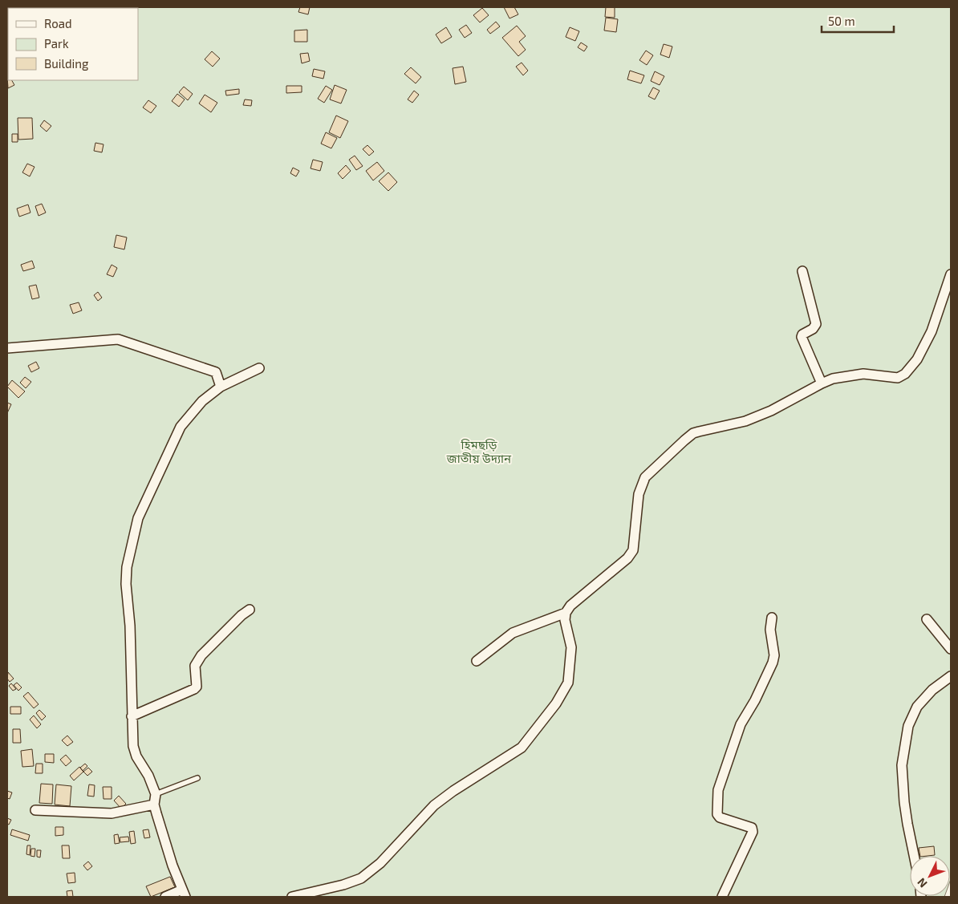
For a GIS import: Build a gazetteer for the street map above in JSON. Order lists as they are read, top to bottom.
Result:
{
  "parks": ["হিমছড়ি জাতীয় উদ্যান"],
  "legend": ["Road", "Park", "Building"],
  "scale_bar": "50 m",
  "north": "bottom left"
}
